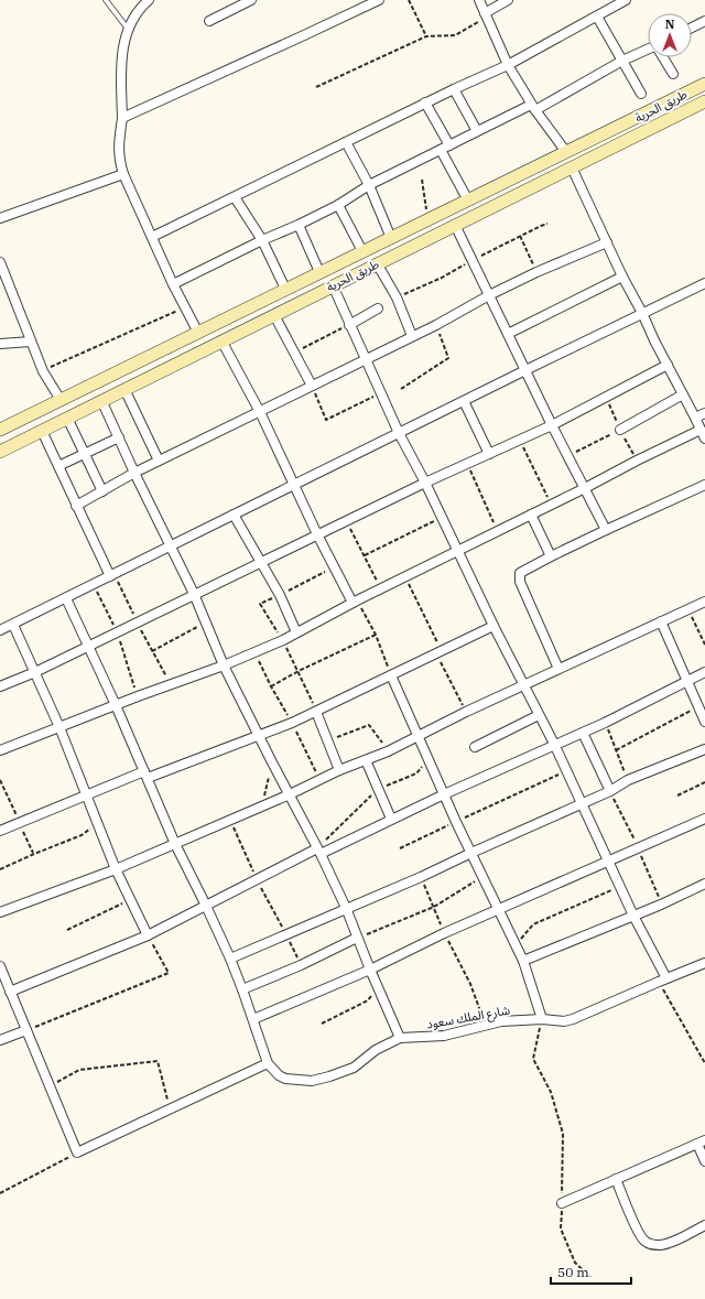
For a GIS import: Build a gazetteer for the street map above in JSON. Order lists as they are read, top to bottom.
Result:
{
  "streets": {
    "main road": ["طريق الحرية"],
    "street": ["شارع الملك سعود"]
  },
  "scale_bar": "50 m",
  "north": "top"
}
